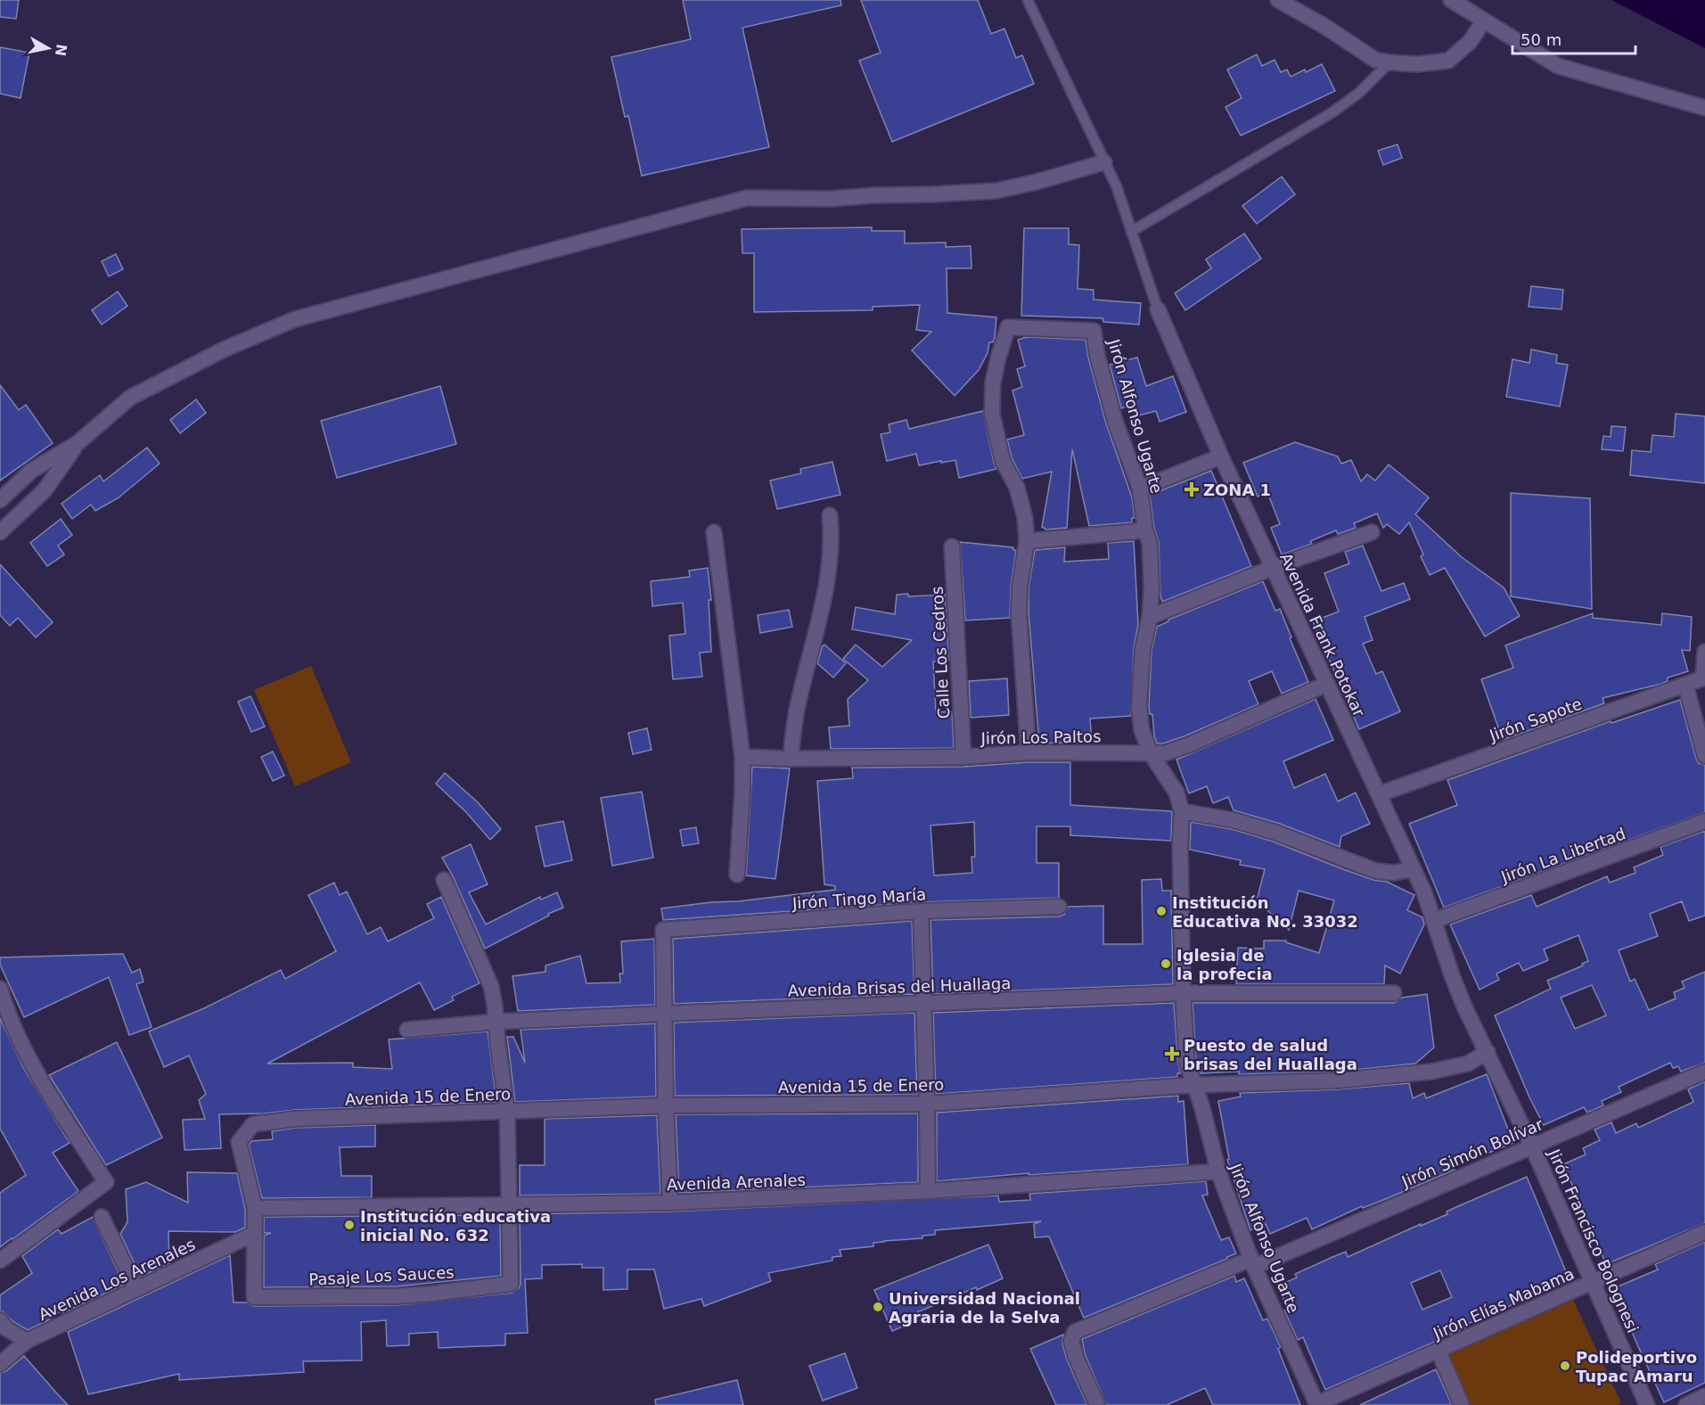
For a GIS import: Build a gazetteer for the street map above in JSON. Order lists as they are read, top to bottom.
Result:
{
  "streets": {
    "street": [
      "Jirón Alfonso Ugarte",
      "Avenida Frank Potokar",
      "Calle Los Cedros",
      "Jirón Sapote",
      "Jirón Los Paltos",
      "Jirón La Libertad",
      "Jirón Tingo María",
      "Avenida Brisas del Huallaga",
      "Avenida 15 de Enero",
      "Jirón Simón Bolívar",
      "Avenida Arenales",
      "Jirón Francisco Bolognesi",
      "Pasaje Los Sauces",
      "Avenida Los Arenales",
      "Jirón Elías Mabama"
    ]
  },
  "crossings": [
    ["Jirón Alfonso Ugarte", "Jirón Los Paltos"],
    ["Jirón Alfonso Ugarte", "Avenida Brisas del Huallaga"],
    ["Jirón Alfonso Ugarte", "Avenida 15 de Enero"],
    ["Jirón Alfonso Ugarte", "Jirón Simón Bolívar"],
    ["Jirón Alfonso Ugarte", "Avenida Arenales"],
    ["Jirón Alfonso Ugarte", "Jirón Elías Mabama"],
    ["Avenida Frank Potokar", "Jirón Sapote"],
    ["Avenida Frank Potokar", "Jirón Los Paltos"],
    ["Avenida Frank Potokar", "Jirón La Libertad"],
    ["Avenida Frank Potokar", "Jirón Francisco Bolognesi"],
    ["Calle Los Cedros", "Jirón Los Paltos"],
    ["Jirón Tingo María", "Avenida Brisas del Huallaga"],
    ["Avenida 15 de Enero", "Avenida Arenales"],
    ["Avenida 15 de Enero", "Jirón Francisco Bolognesi"],
    ["Jirón Simón Bolívar", "Jirón Francisco Bolognesi"],
    ["Avenida Arenales", "Pasaje Los Sauces"],
    ["Jirón Francisco Bolognesi", "Jirón Elías Mabama"],
    ["Pasaje Los Sauces", "Avenida Los Arenales"]
  ],
  "places": {
    "health": ["ZONA 1", "Puesto de salud brisas del Huallaga"],
    "other": [
      "Institución Educativa No. 33032",
      "Iglesia de la profecia",
      "Institución educativa inicial No. 632",
      "Universidad Nacional Agraria de la Selva",
      "Polideportivo Tupac Amaru"
    ]
  },
  "scale_bar": "50 m",
  "north": "right"
}
